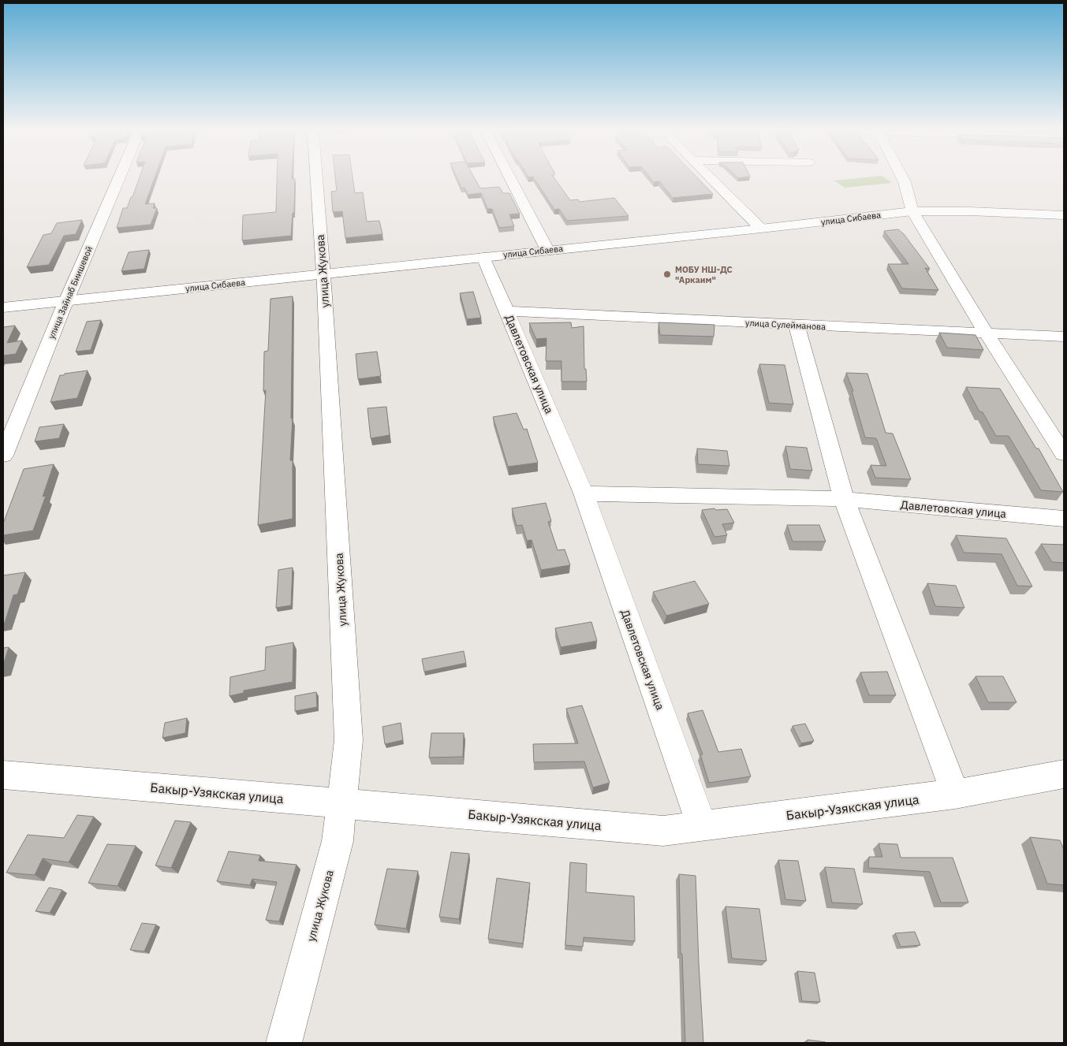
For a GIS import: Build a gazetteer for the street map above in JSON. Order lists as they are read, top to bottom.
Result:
{
  "streets": {
    "street": [
      "улица Сибаева",
      "улица Жукова",
      "улица Зайнаб Биишевой",
      "улица Сулейманова",
      "Давлетовская улица",
      "Бакыр-Узякская улица"
    ]
  },
  "crossings": [
    ["улица Сибаева", "улица Жукова"],
    ["улица Сибаева", "улица Зайнаб Биишевой"],
    ["улица Сибаева", "Давлетовская улица"],
    ["улица Жукова", "Бакыр-Узякская улица"],
    ["улица Сулейманова", "Давлетовская улица"],
    ["Давлетовская улица", "Бакыр-Узякская улица"]
  ],
  "places": ["МОБУ НШ-ДС \"Аркаим\""]
}
